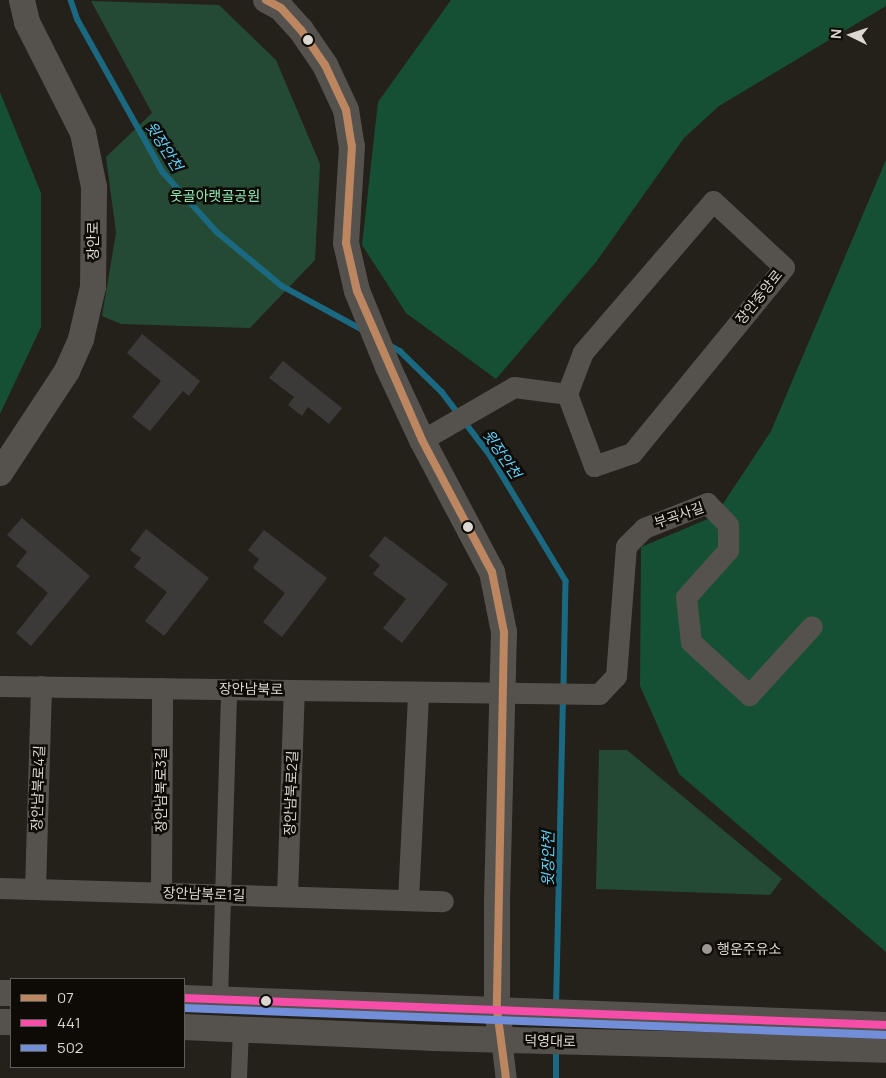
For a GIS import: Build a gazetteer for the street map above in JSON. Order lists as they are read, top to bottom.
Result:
{
  "streets": {
    "street": [
      "장안로",
      "장안중앙로",
      "부곡사길",
      "장안남북로",
      "장안남북로4길",
      "장안남북로3길",
      "장안남북로2길",
      "장안남북로1길",
      "덕영대로"
    ]
  },
  "crossings": [
    ["부곡사길", "장안남북로"],
    ["장안남북로", "장안남북로4길"],
    ["장안남북로", "장안남북로3길"],
    ["장안남북로", "장안남북로2길"],
    ["장안남북로4길", "장안남북로1길"],
    ["장안남북로3길", "장안남북로1길"],
    ["장안남북로2길", "장안남북로1길"]
  ],
  "water": ["윗장안천"],
  "parks": ["웃골아랫골공원"],
  "places": ["행운주유소"],
  "lines": ["transit line 07", "transit line 441", "transit line 502"],
  "legend": ["07", "441", "502"],
  "north": "left"
}
